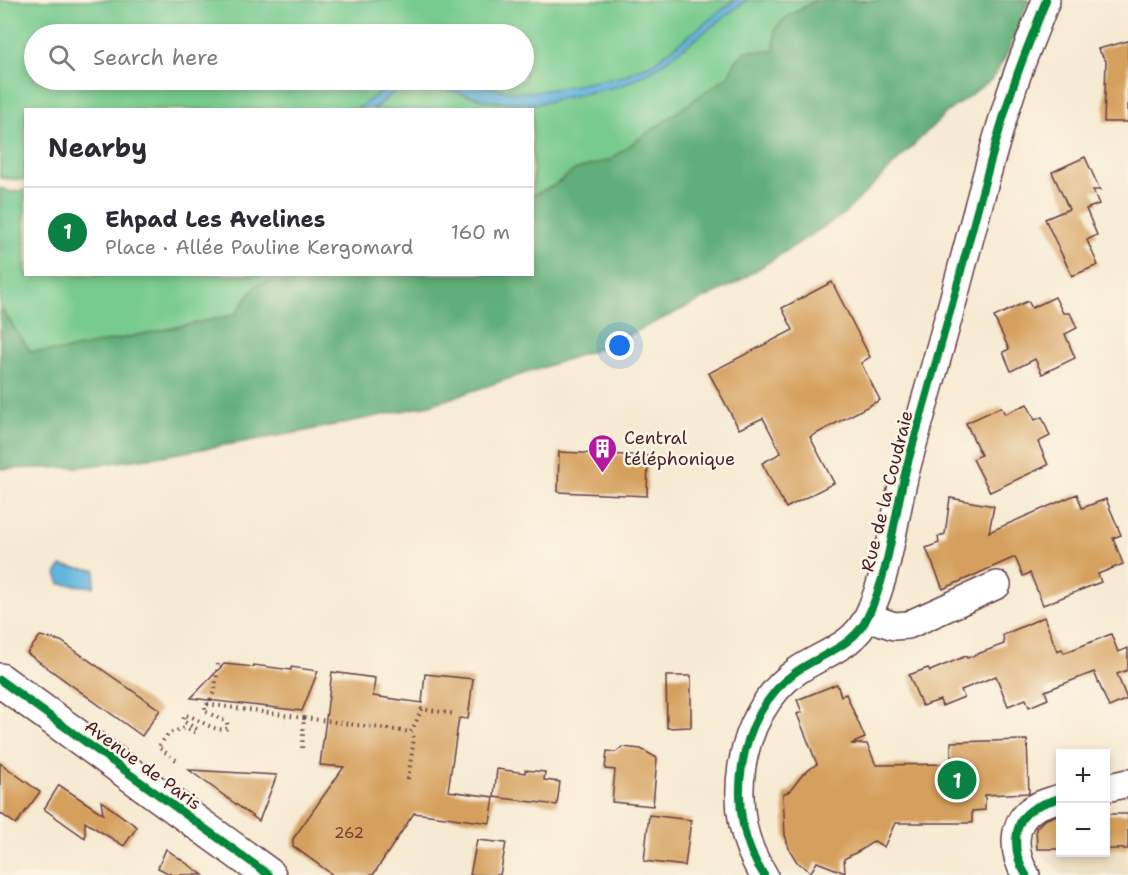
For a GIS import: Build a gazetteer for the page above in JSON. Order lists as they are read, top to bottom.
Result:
{
  "streets": {
    "main road": ["Avenue de Paris"],
    "street": ["Rue de la Coudraie"]
  },
  "places": {
    "building": ["Central téléphonique"]
  },
  "house_numbers": ["262"],
  "page": {
    "search": "Search here",
    "heading": "Nearby",
    "list": [
      {
        "mark": "1",
        "name": "Ehpad Les Avelines",
        "note": "Place · Allée Pauline Kergomard",
        "value": "160 m"
      }
    ],
    "map_buttons": ["+", "−"],
    "pins": "1"
  }
}
